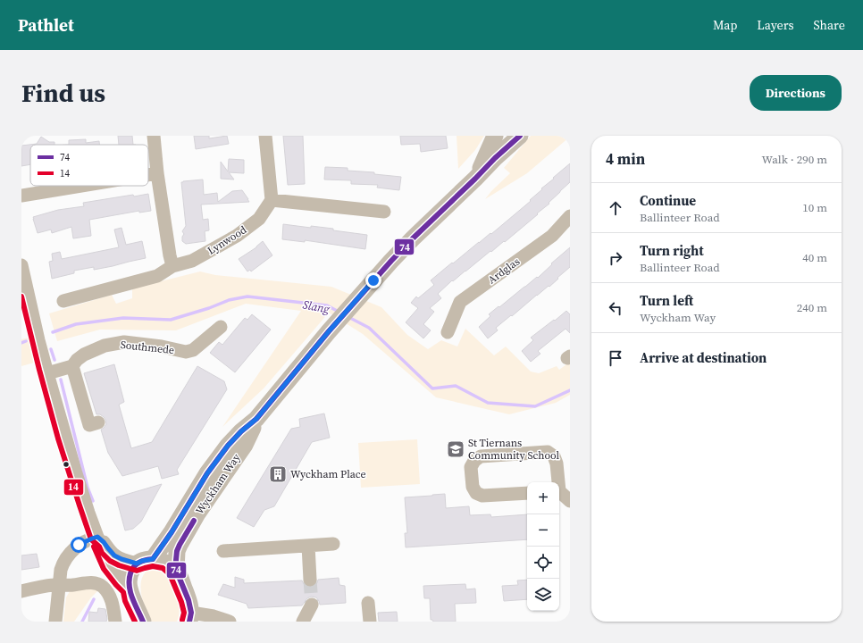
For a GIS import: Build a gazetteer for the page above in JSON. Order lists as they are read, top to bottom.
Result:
{
  "streets": {
    "main road": ["Wyckham Way"],
    "street": ["Lynwood", "Ardglas", "Southmede"]
  },
  "water": ["Slang"],
  "places": {
    "school or university": ["St Tiernans Community School"],
    "building": ["Wyckham Place"]
  },
  "lines": ["transit line 74", "transit line 14"],
  "legend": ["74", "14"],
  "page": {
    "header": "Pathlet",
    "nav": ["Map", "Layers", "Share"],
    "buttons": "Directions",
    "title": "Find us",
    "heading": ["4 min", "Walk · 290 m"],
    "list": [
      ["Continue", "Ballinteer Road", "10 m"],
      ["Turn right", "Ballinteer Road", "40 m"],
      ["Turn left", "Wyckham Way", "240 m"],
      "Arrive at destination"
    ],
    "map_buttons": ["+", "−"]
  }
}
